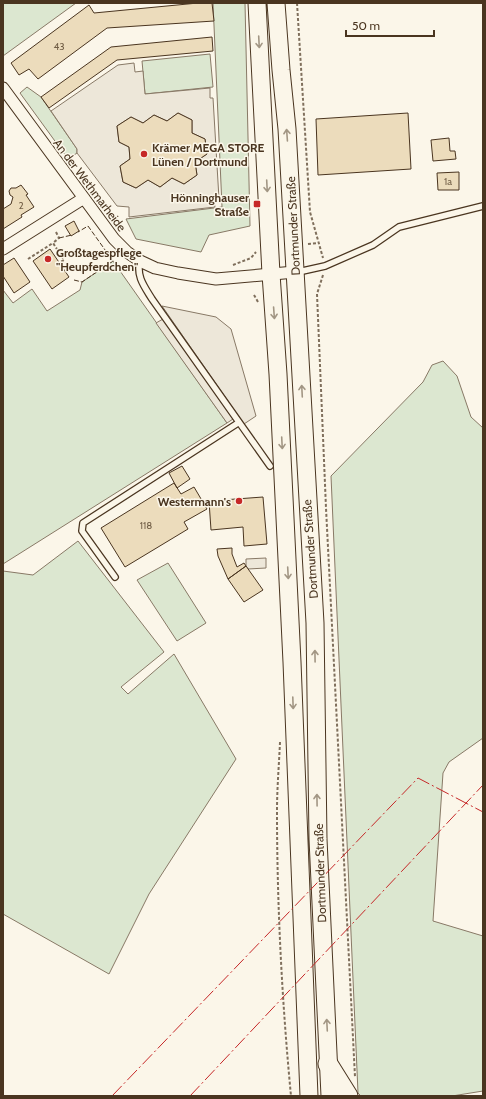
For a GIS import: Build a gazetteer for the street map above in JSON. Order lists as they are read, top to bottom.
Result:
{
  "streets": {
    "main road": ["Dortmunder Straße"],
    "street": ["An der Wethmarheide"]
  },
  "crossings": [
    ["An der Wethmarheide", "Dortmunder Straße"]
  ],
  "places": {
    "other": ["Krämer MEGA STORE Lünen / Dortmund", "Großtagespflege \"Heupferdchen\"", "Westermann's"],
    "transit": ["Hönninghauser Straße"]
  },
  "house_numbers": [
    "43",
    "1a",
    "2",
    "118"
  ],
  "scale_bar": "50 m"
}
